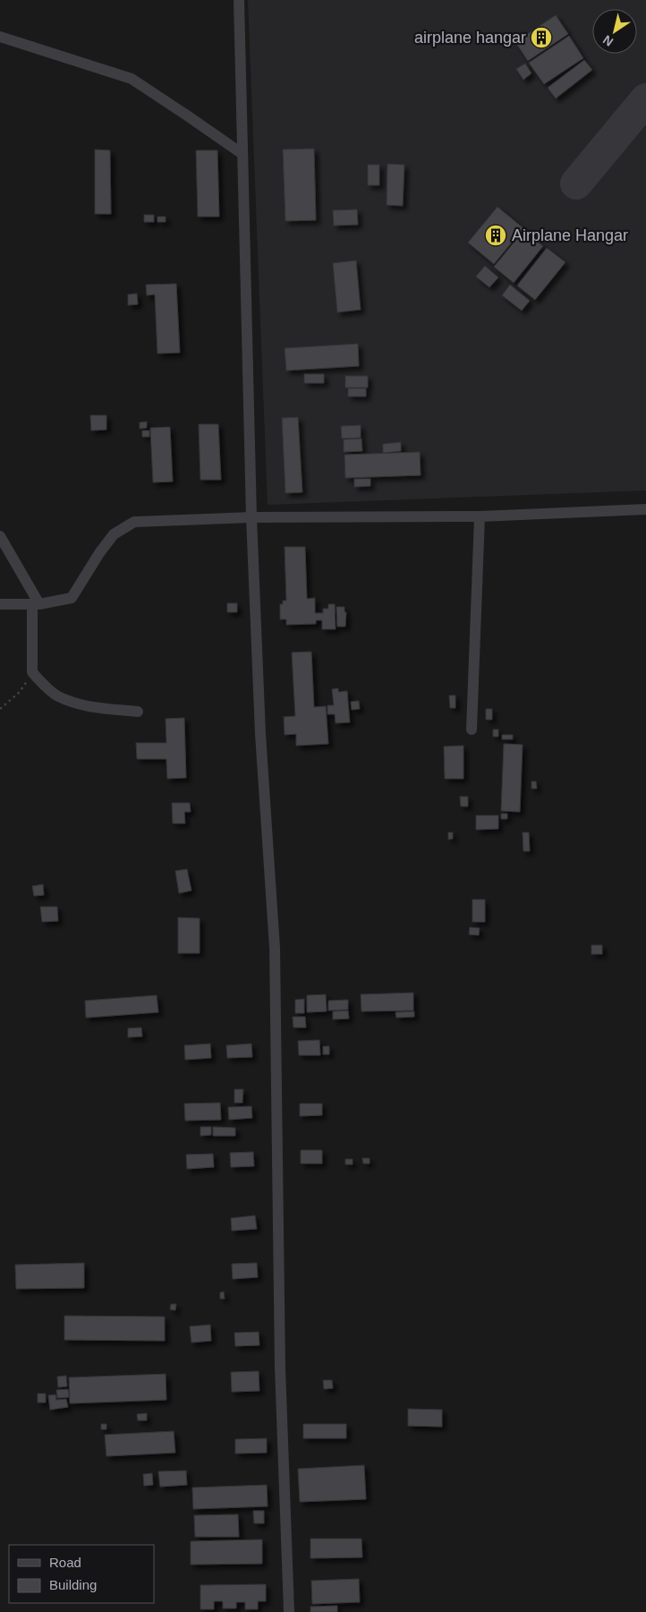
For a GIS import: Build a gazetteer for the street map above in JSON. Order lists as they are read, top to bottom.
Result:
{
  "places": {
    "building": ["airplane hangar", "Airplane Hangar"]
  },
  "legend": ["Road", "Building"],
  "north": "bottom left"
}
